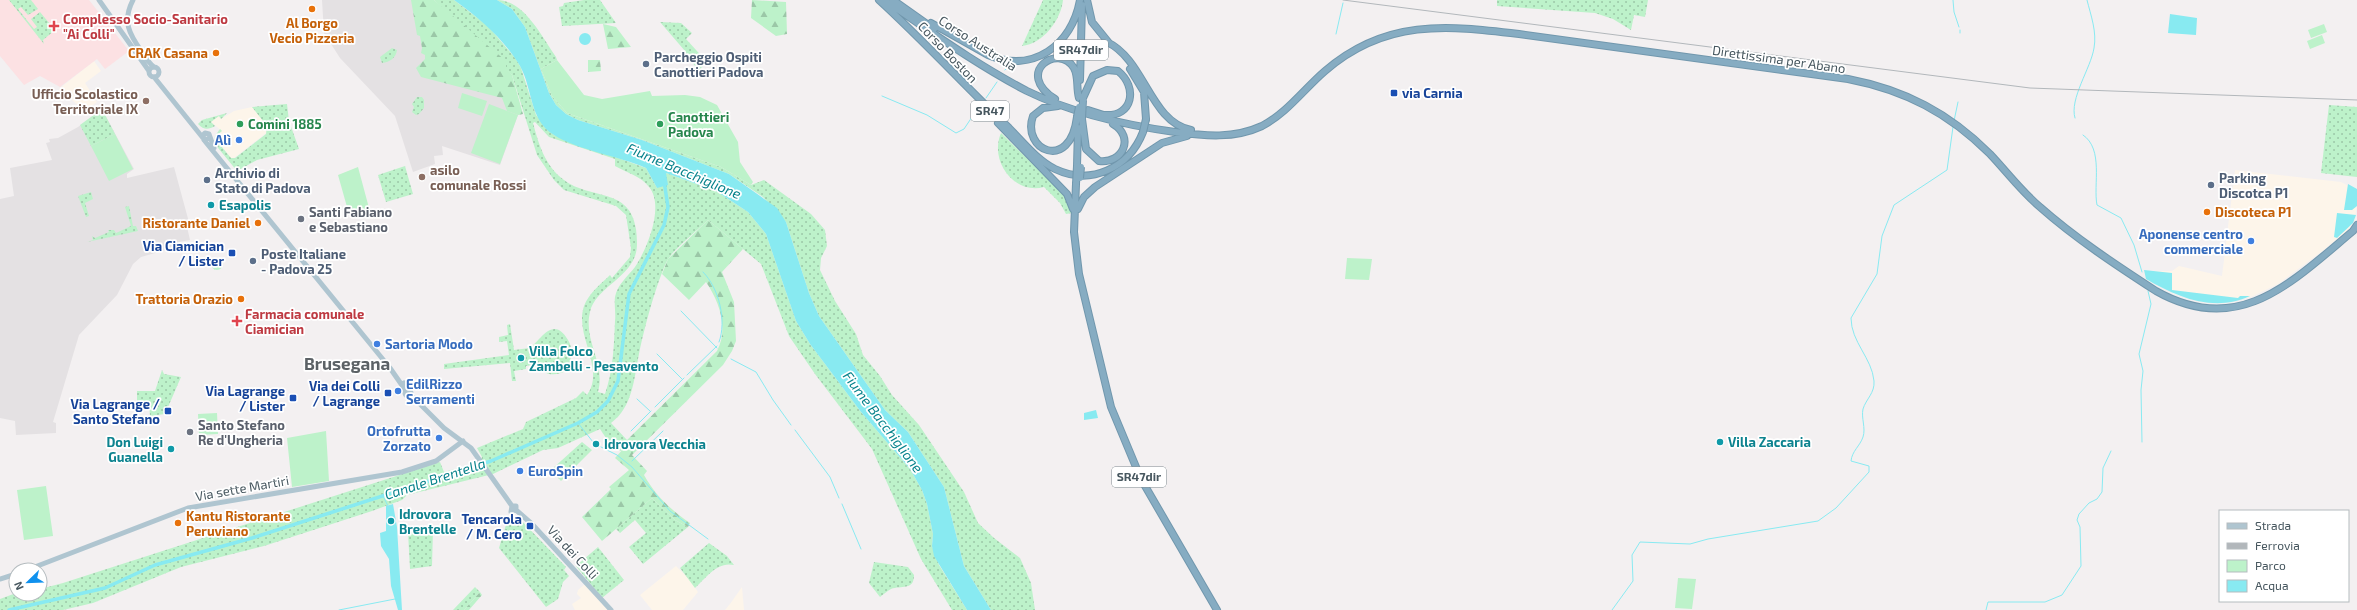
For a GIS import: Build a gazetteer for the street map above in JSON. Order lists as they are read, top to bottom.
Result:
{
  "streets": {
    "highway": [
      "Corso Australia",
      "SR47dir",
      "Corso Boston",
      "Direttissima per Abano",
      "SR47"
    ],
    "main road": ["Via sette Martiri", "Via dei Colli"]
  },
  "crossings": [
    ["Corso Australia", "Corso Boston"],
    ["Corso Australia", "Direttissima per Abano"],
    ["SR47dir", "Corso Boston"],
    ["SR47dir", "SR47"],
    ["Corso Boston", "SR47"],
    ["Via sette Martiri", "Via dei Colli"]
  ],
  "districts": ["Brusegana"],
  "water": ["Fiume Bacchiglione", "Canale Brentella"],
  "places": {
    "other": [
      "Al Borgo Vecio Pizzeria",
      "CRAK Casana",
      "Parcheggio Ospiti Canottieri Padova",
      "Ufficio Scolastico Territoriale IX",
      "Comini 1885",
      "Canottieri Padova",
      "Alì",
      "asilo comunale Rossi",
      "Archivio di Stato di Padova",
      "Parking Discotca P1",
      "Esapolis",
      "Discoteca P1",
      "Santi Fabiano e Sebastiano",
      "Ristorante Daniel",
      "Aponense centro commerciale",
      "Poste Italiane - Padova 25",
      "Trattoria Orazio",
      "Sartoria Modo",
      "Villa Folco Zambelli - Pesavento",
      "EdilRizzo Serramenti",
      "Santo Stefano Re d'Ungheria",
      "Ortofrutta Zorzato",
      "Villa Zaccaria",
      "Idrovora Vecchia",
      "Don Luigi Guanella",
      "EuroSpin",
      "Idrovora Brentelle",
      "Kantu Ristorante Peruviano"
    ],
    "health": ["Complesso Socio-Sanitario \"Ai Colli\"", "Farmacia comunale Ciamician"],
    "transit": [
      "via Carnia",
      "Via Ciamician / Lister",
      "Via dei Colli / Lagrange",
      "Via Lagrange / Lister",
      "Via Lagrange / Santo Stefano",
      "Tencarola / M. Cero"
    ]
  },
  "legend": [
    "Strada",
    "Ferrovia",
    "Parco",
    "Acqua"
  ],
  "north": "bottom left"
}
